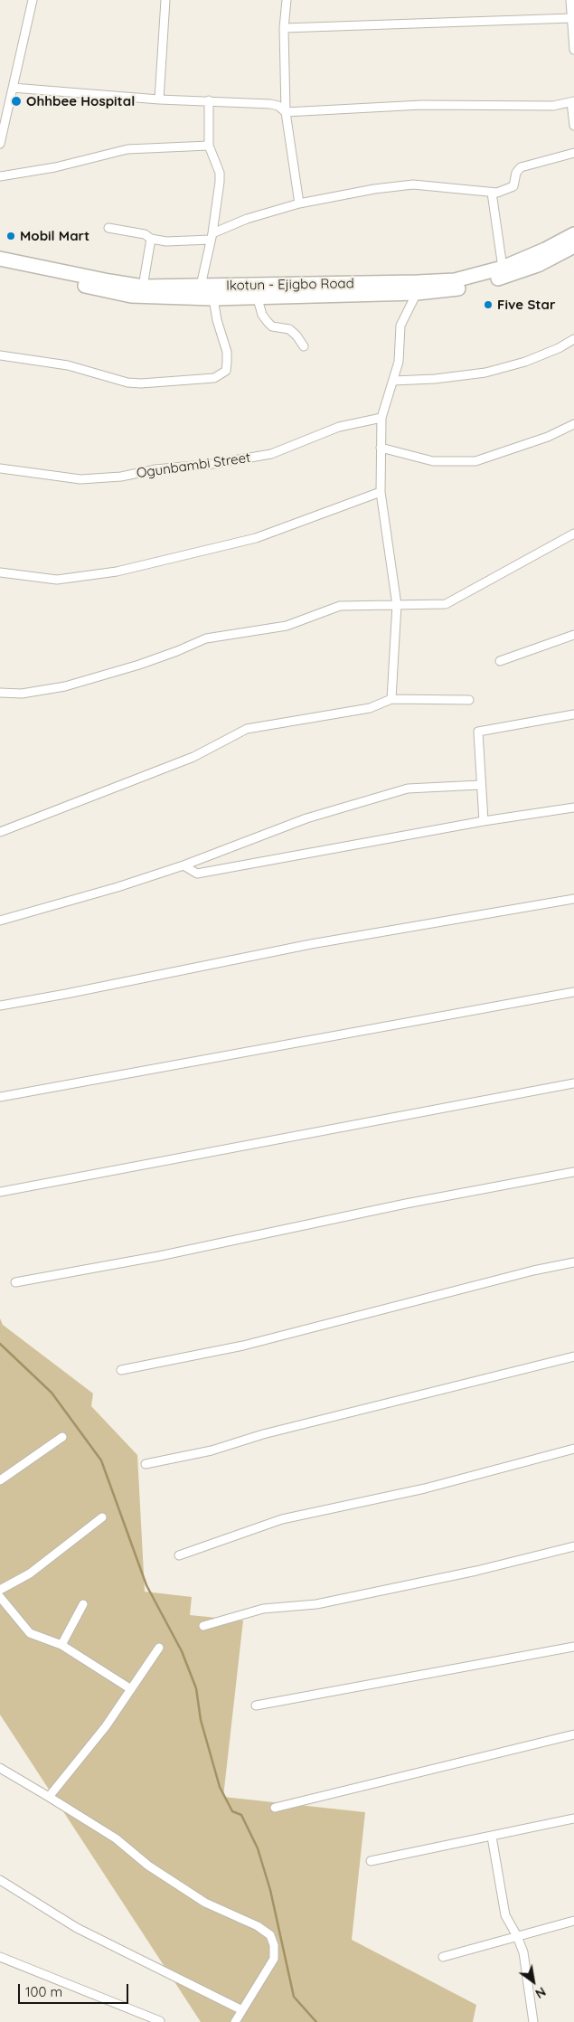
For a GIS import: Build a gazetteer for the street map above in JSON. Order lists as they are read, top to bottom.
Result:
{
  "streets": {
    "main road": ["Ikotun - Ejigbo Road"],
    "street": ["Ogunbambi Street"]
  },
  "places": ["Ohhbee Hospital", "Mobil Mart", "Five Star"],
  "scale_bar": "100 m",
  "north": "bottom right"
}
